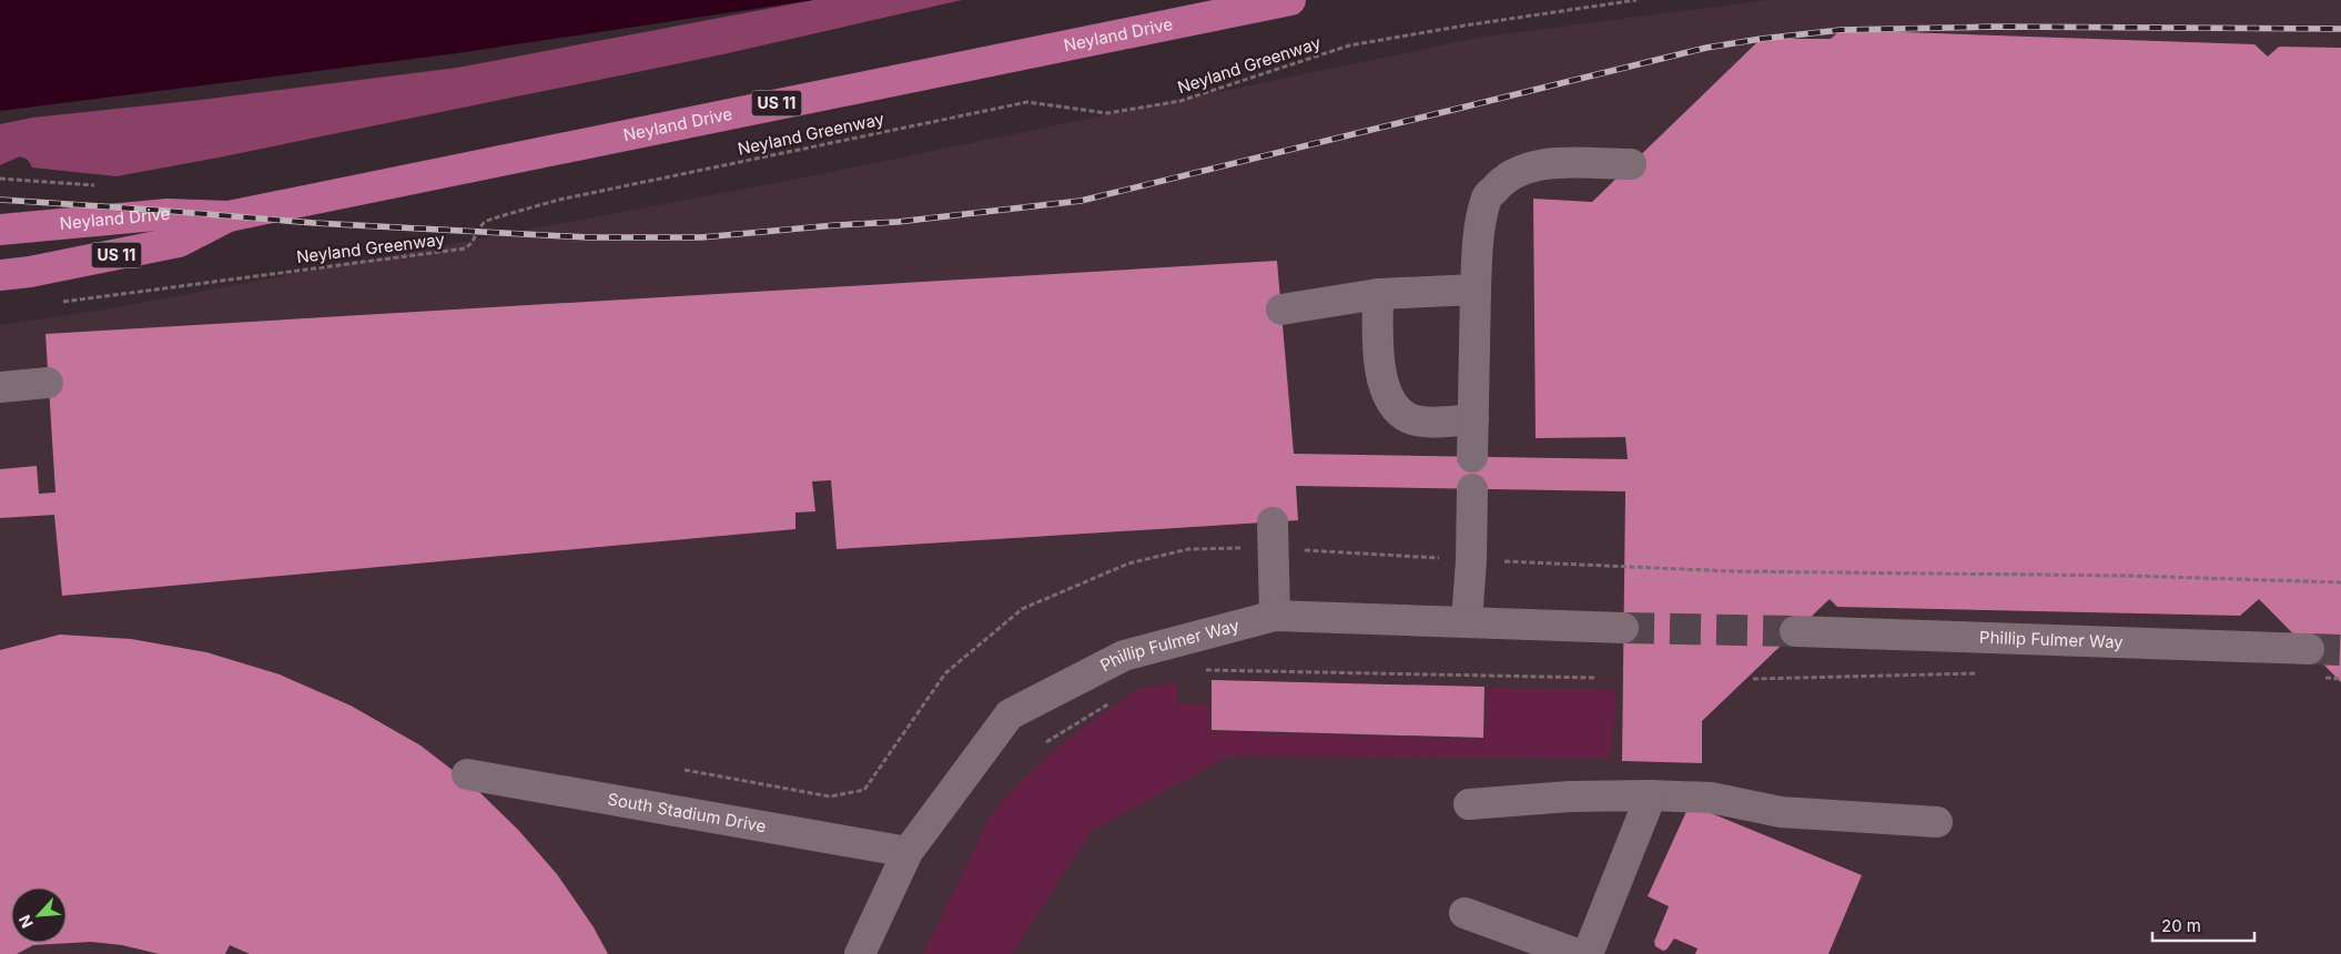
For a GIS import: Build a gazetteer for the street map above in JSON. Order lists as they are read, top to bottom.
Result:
{
  "streets": {
    "main road": ["Neyland Drive", "US 11"],
    "street": ["Phillip Fulmer Way", "South Stadium Drive"],
    "path": ["Neyland Greenway"]
  },
  "crossings": [
    ["Phillip Fulmer Way", "South Stadium Drive"]
  ],
  "scale_bar": "20 m",
  "north": "bottom left"
}
